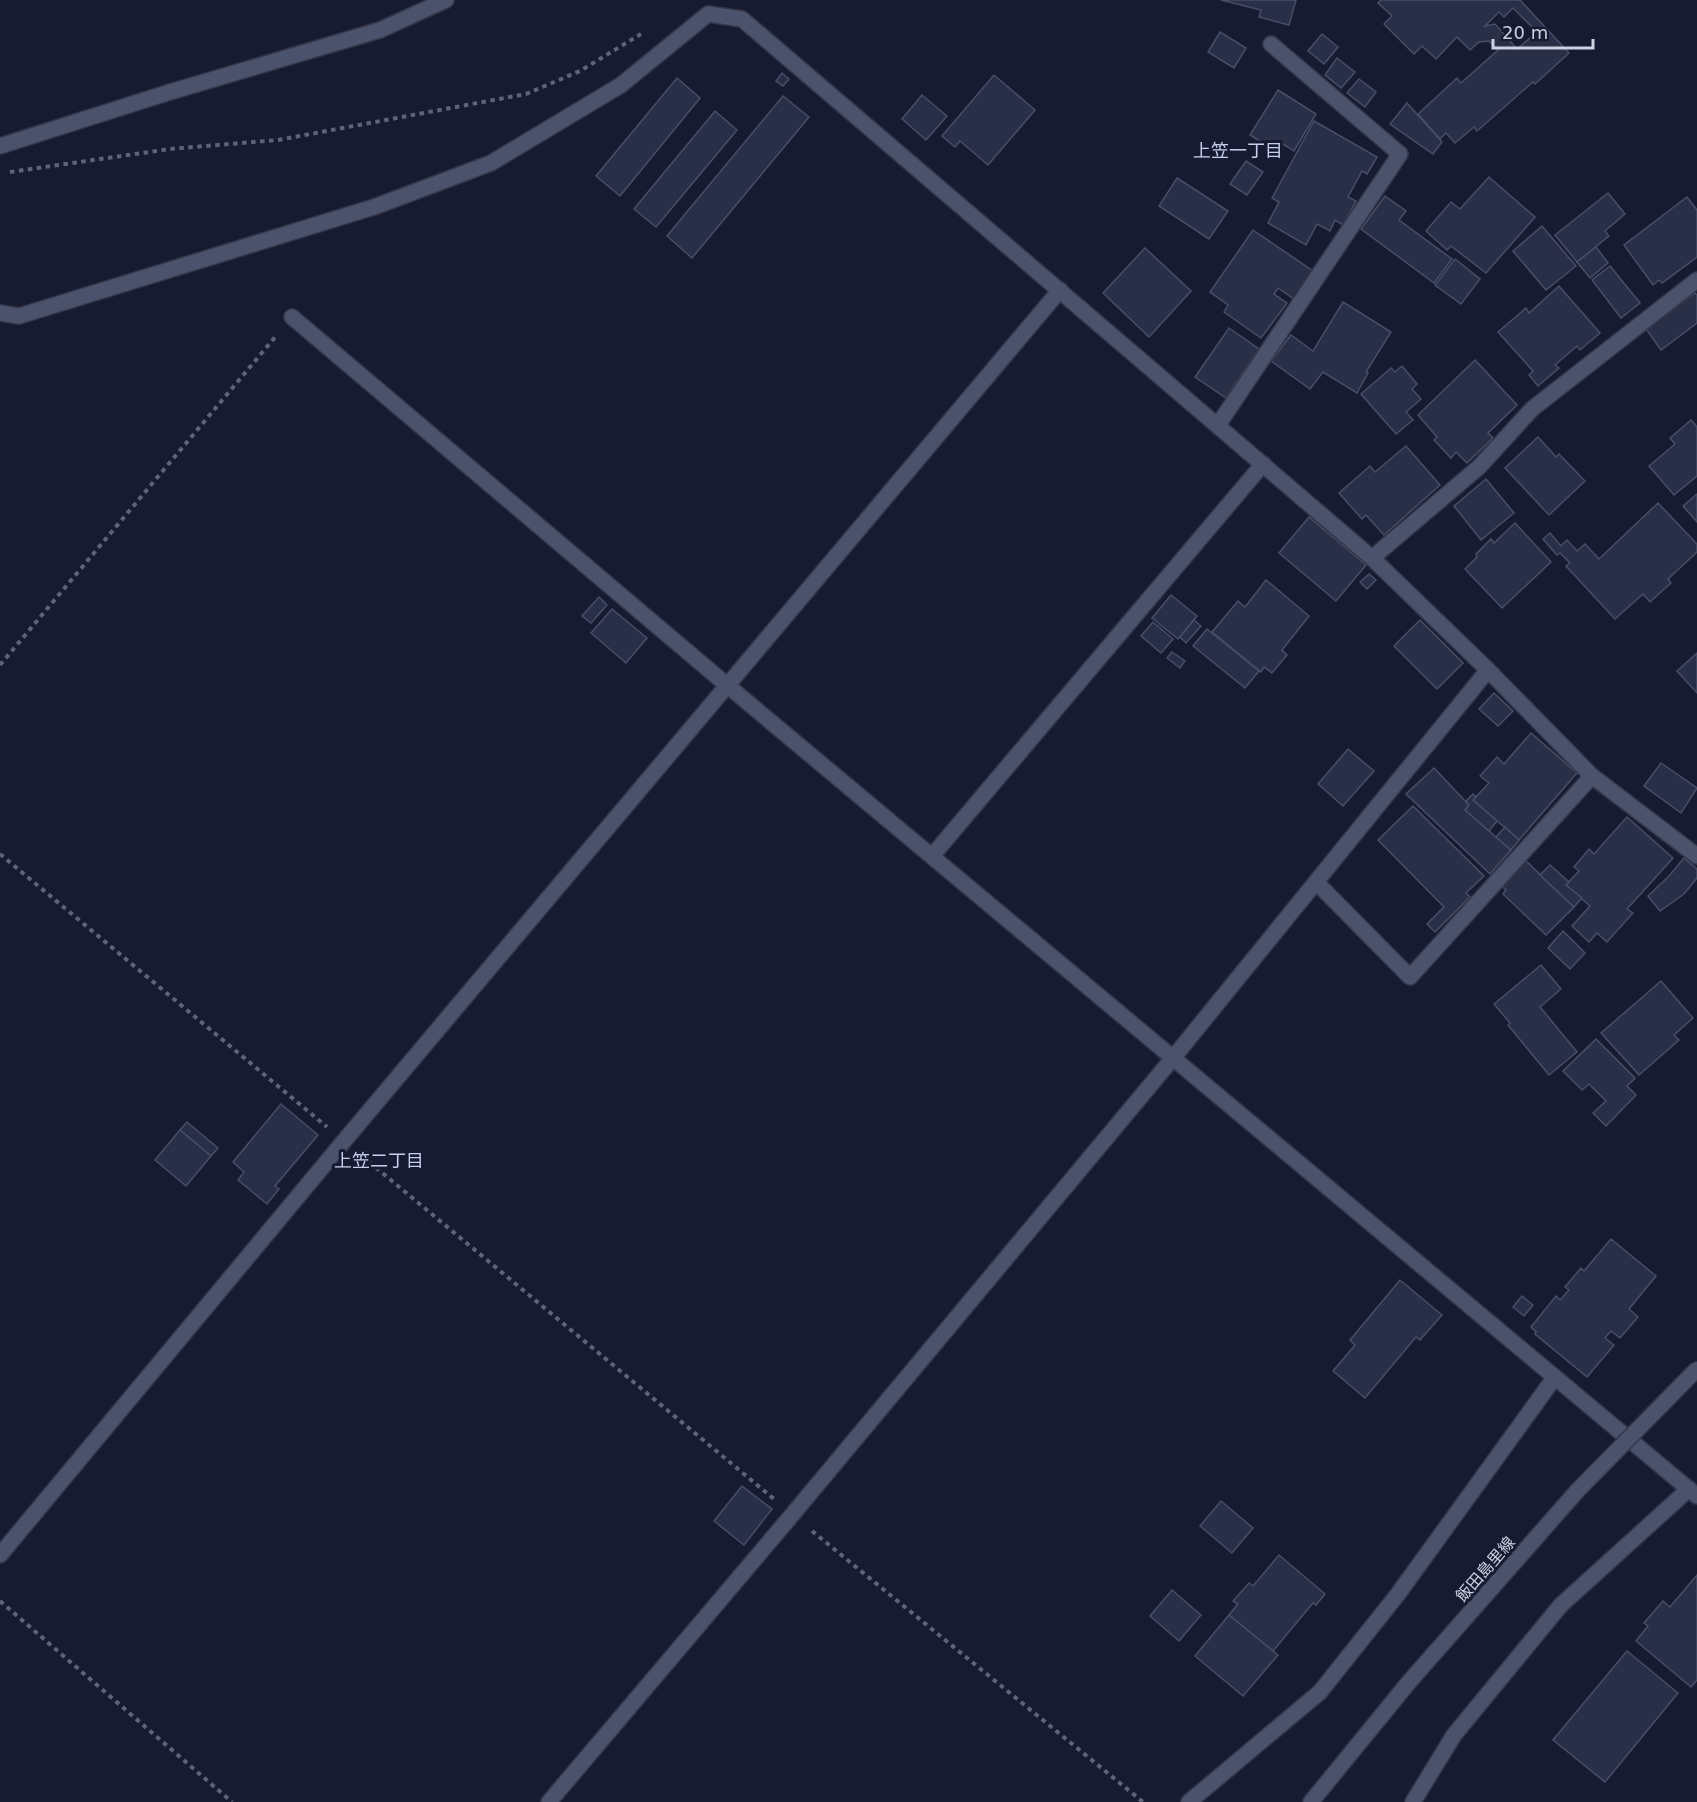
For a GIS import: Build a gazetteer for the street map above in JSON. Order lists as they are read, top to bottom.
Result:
{
  "streets": {
    "street": ["飯田島里線"]
  },
  "districts": ["上笠一丁目", "上笠二丁目"],
  "scale_bar": "20 m"
}
